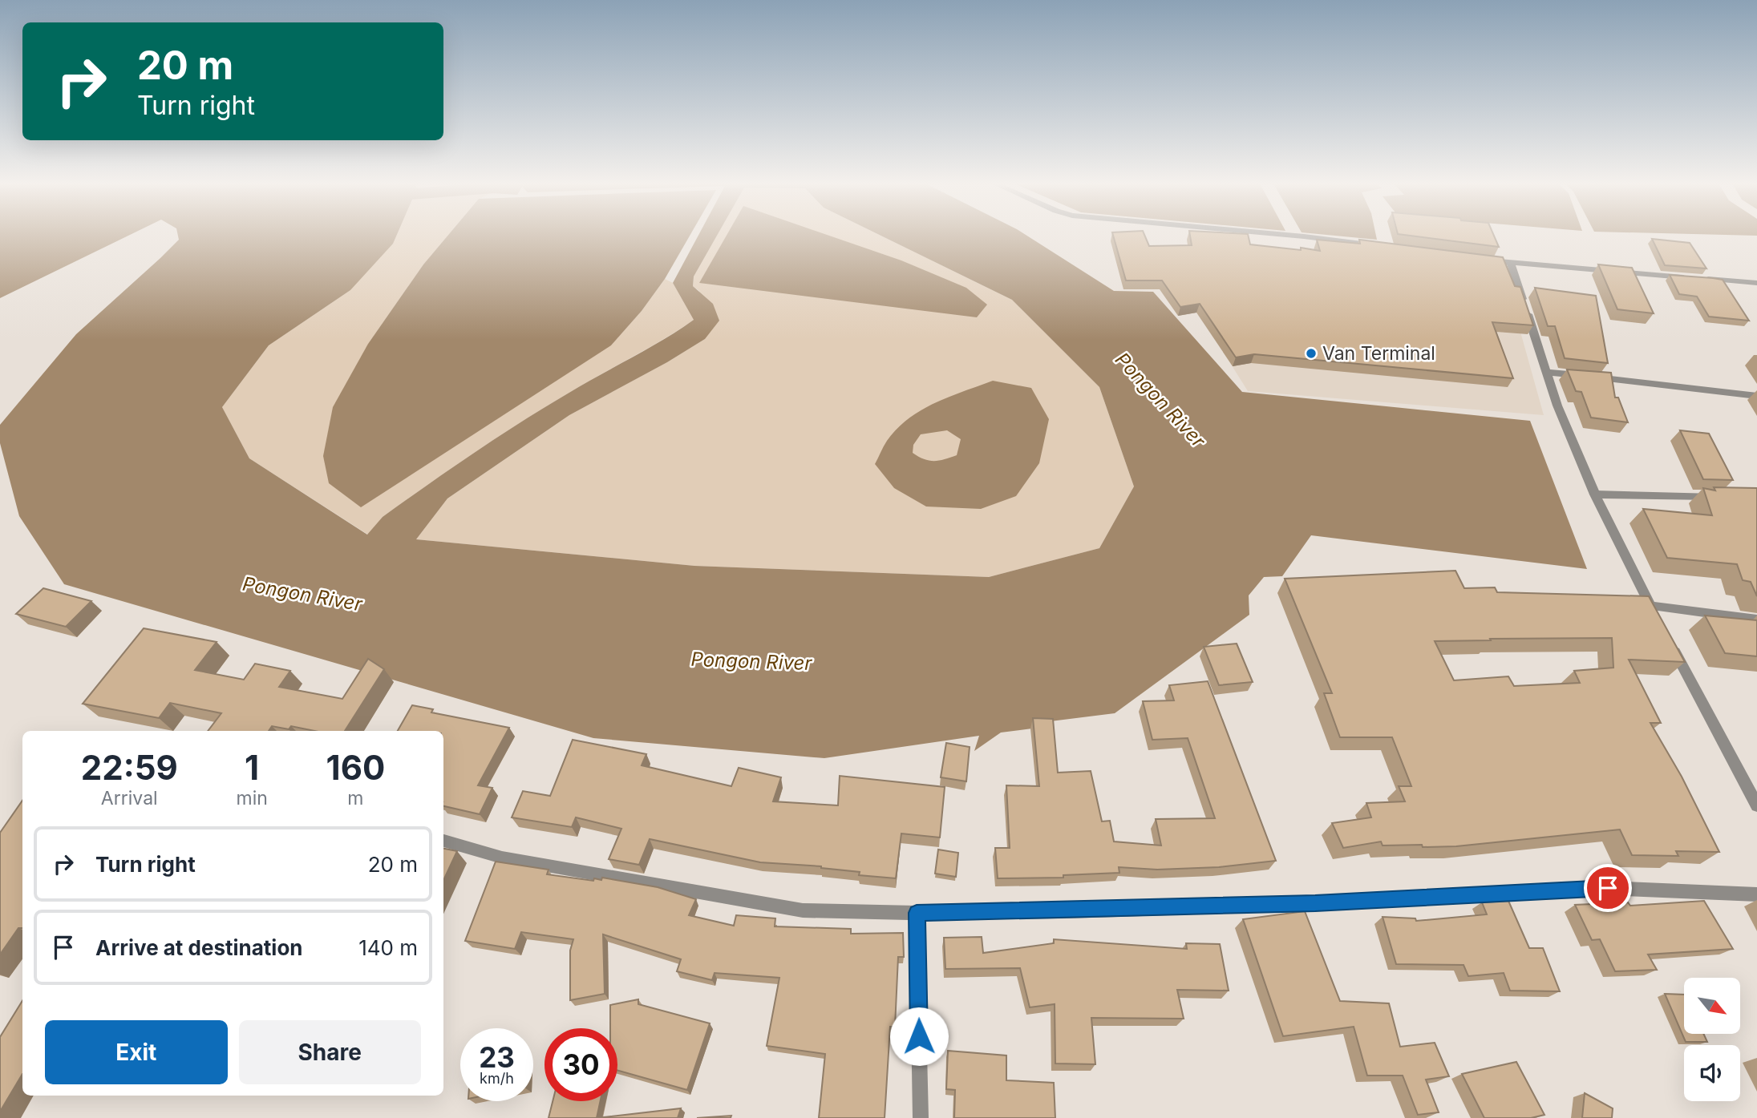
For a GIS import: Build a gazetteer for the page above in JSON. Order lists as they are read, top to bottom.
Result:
{
  "water": ["Pongon River"],
  "places": ["Van Terminal"],
  "north": "bottom right",
  "page": {
    "turn": ["20 m", "Turn right"],
    "eta": [
      "22:59",
      "Arrival",
      "1",
      "min",
      "160",
      "m"
    ],
    "list": [
      {
        "name": "Turn right",
        "value": "20 m"
      },
      {
        "name": "Arrive at destination",
        "value": "140 m"
      }
    ],
    "buttons": ["Exit", "Share"],
    "speed": "23 km/h",
    "limit": "30"
  }
}
